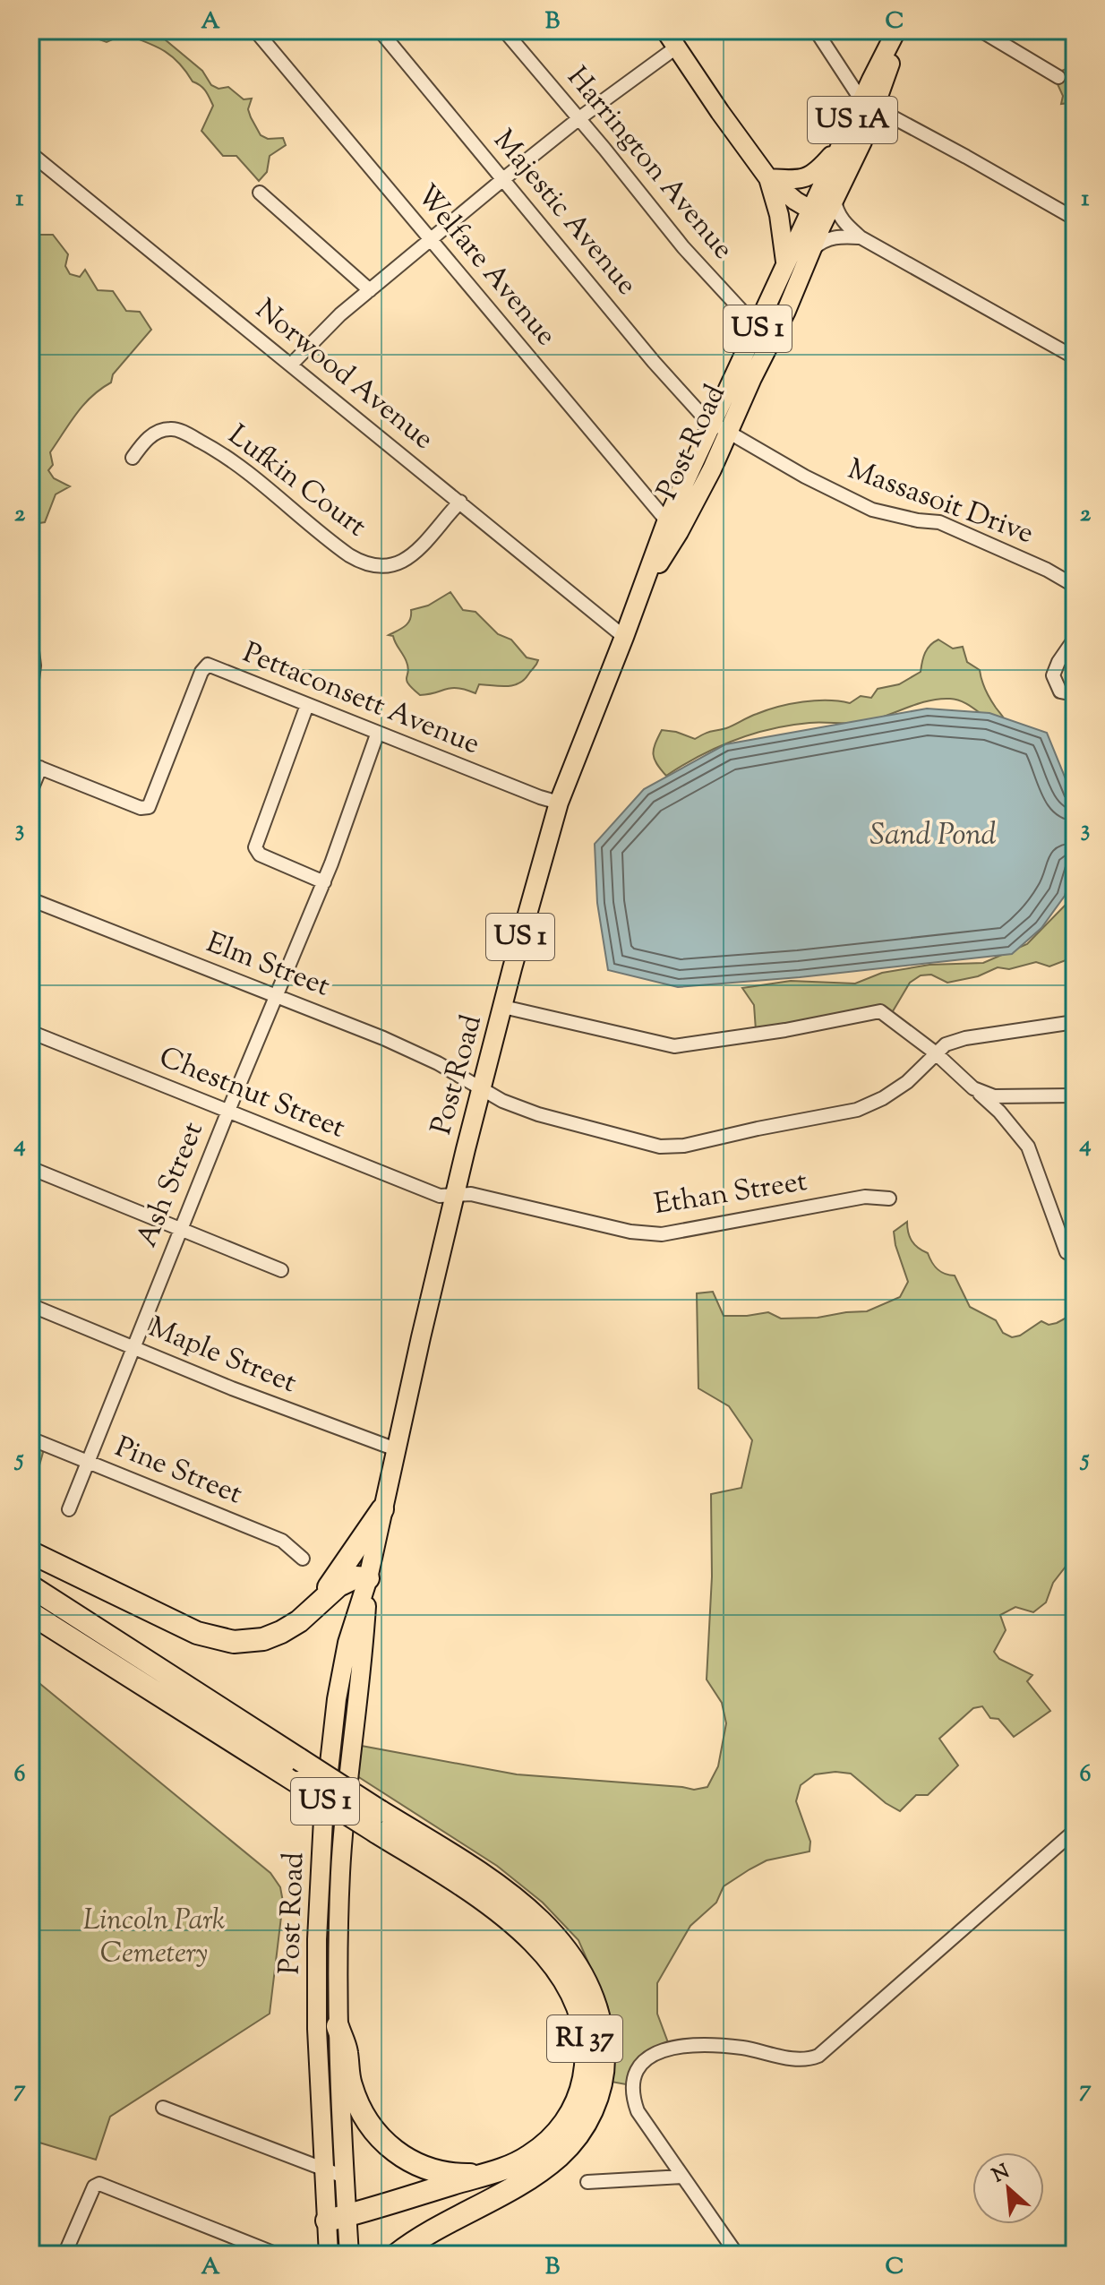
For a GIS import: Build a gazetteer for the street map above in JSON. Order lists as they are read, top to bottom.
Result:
{
  "streets": {
    "highway": ["RI 37"],
    "main road": ["US 1A", "US 1", "Post Road"],
    "street": [
      "Harrington Avenue",
      "Majestic Avenue",
      "Welfare Avenue",
      "Norwood Avenue",
      "Lufkin Court",
      "Massasoit Drive",
      "Pettaconsett Avenue",
      "Elm Street",
      "Chestnut Street",
      "Ash Street",
      "Ethan Street",
      "Maple Street",
      "Pine Street"
    ]
  },
  "crossings": [
    ["Harrington Avenue", "Post Road"],
    ["Majestic Avenue", "Post Road"],
    ["Majestic Avenue", "Massasoit Drive"],
    ["Welfare Avenue", "Post Road"],
    ["Norwood Avenue", "Post Road"],
    ["Norwood Avenue", "Lufkin Court"],
    ["Post Road", "Massasoit Drive"],
    ["Post Road", "Pettaconsett Avenue"],
    ["Post Road", "Elm Street"],
    ["Post Road", "Chestnut Street"],
    ["Post Road", "Ethan Street"],
    ["Post Road", "Maple Street"],
    ["Pettaconsett Avenue", "Ash Street"],
    ["Elm Street", "Ash Street"],
    ["Chestnut Street", "Ash Street"],
    ["Chestnut Street", "Ethan Street"],
    ["Ash Street", "Maple Street"],
    ["Ash Street", "Pine Street"]
  ],
  "water": ["Sand Pond"],
  "parks": ["Lincoln Park Cemetery"],
  "north": "top left",
  "grid": {
    "columns": ["A", "B", "C"],
    "rows": [
      "1",
      "2",
      "3",
      "4",
      "5",
      "6",
      "7"
    ]
  }
}
